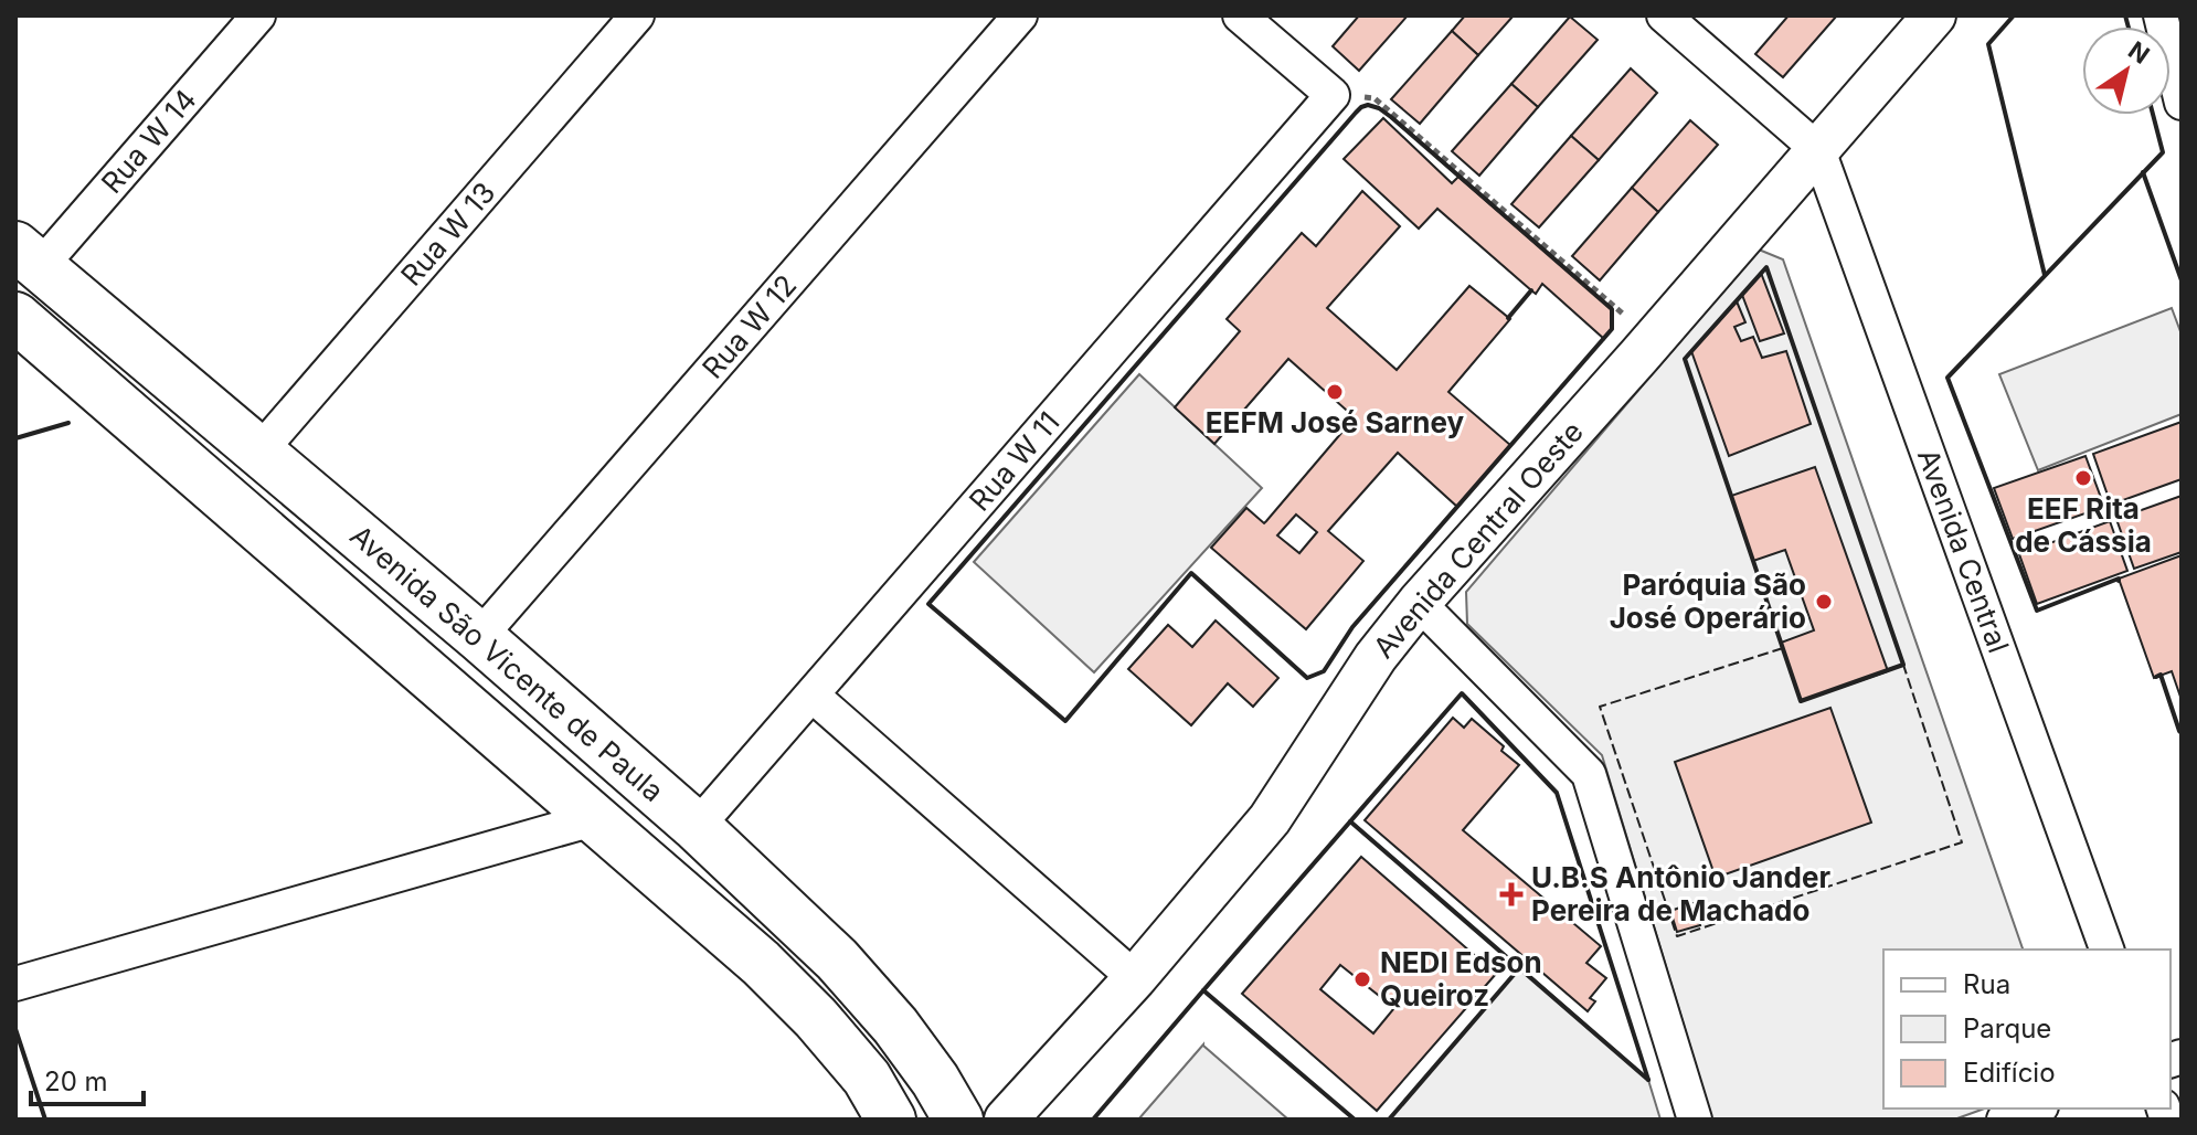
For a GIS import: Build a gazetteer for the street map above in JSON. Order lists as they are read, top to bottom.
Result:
{
  "streets": {
    "main road": ["Avenida São Vicente de Paula"],
    "street": [
      "Rua W 14",
      "Rua W 13",
      "Rua W 12",
      "Rua W 11",
      "Avenida Central Oeste",
      "Avenida Central"
    ]
  },
  "crossings": [
    ["Rua W 14", "Avenida São Vicente de Paula"],
    ["Rua W 13", "Avenida São Vicente de Paula"],
    ["Rua W 12", "Avenida São Vicente de Paula"],
    ["Rua W 11", "Avenida São Vicente de Paula"],
    ["Avenida Central Oeste", "Avenida Central"]
  ],
  "places": {
    "other": [
      "EEFM José Sarney",
      "EEF Rita de Cássia",
      "Paróquia São José Operário",
      "NEDI Edson Queiroz"
    ],
    "health": ["U.B.S Antônio Jander Pereira de Machado"]
  },
  "legend": ["Rua", "Parque", "Edifício"],
  "scale_bar": "20 m",
  "north": "top right"
}
